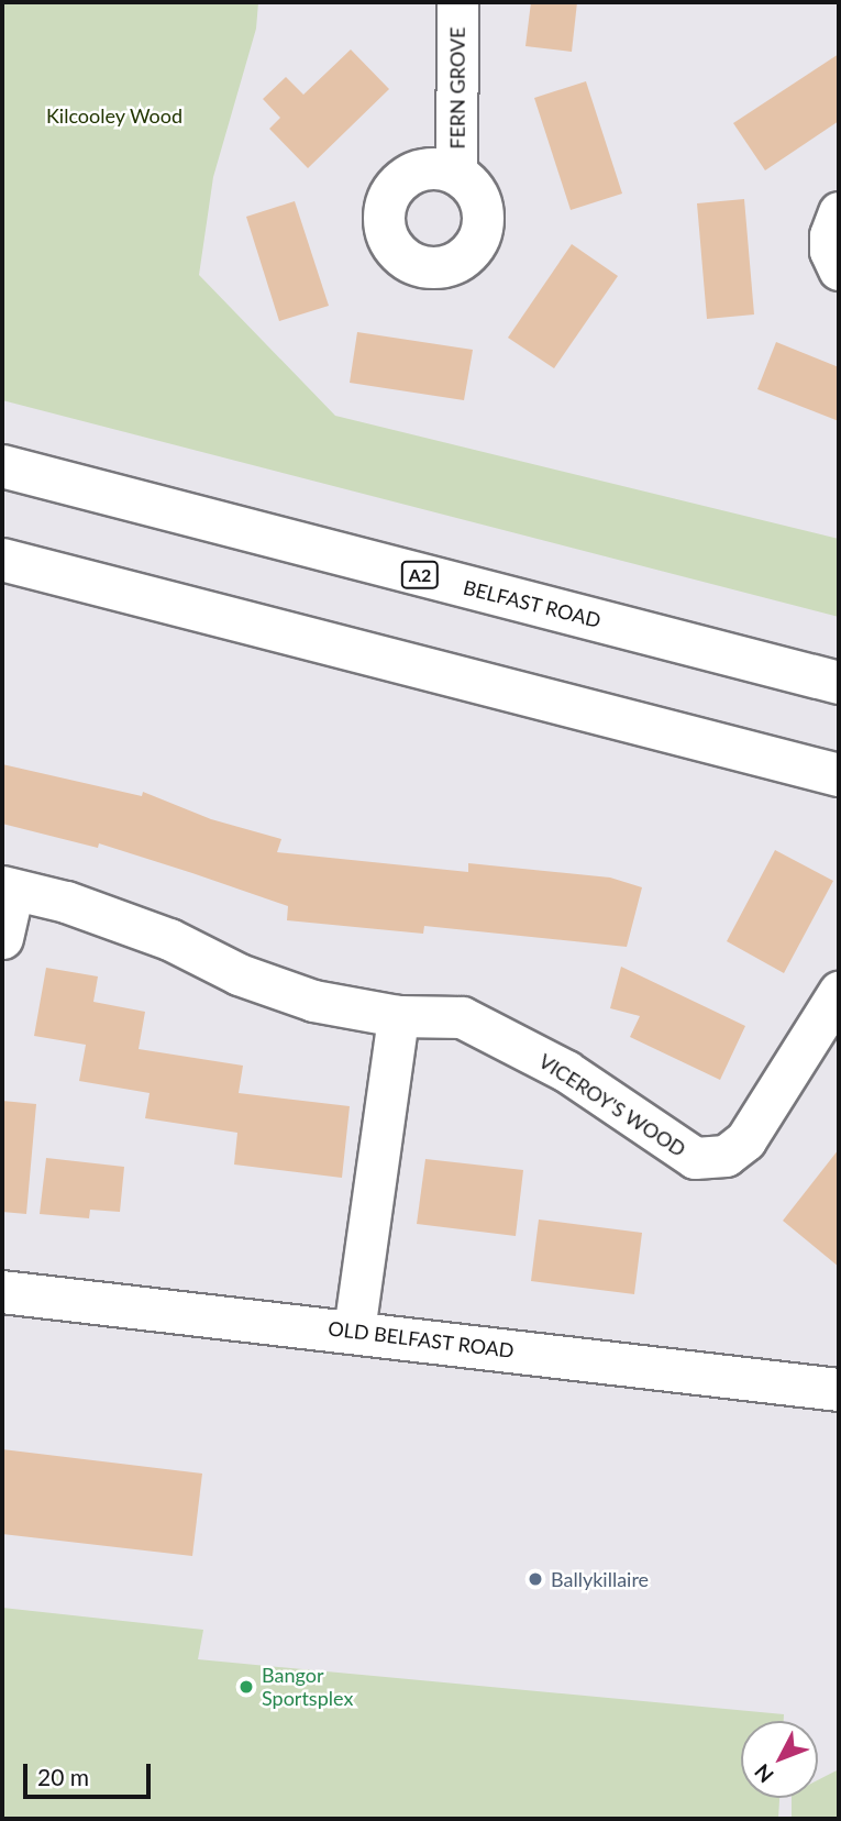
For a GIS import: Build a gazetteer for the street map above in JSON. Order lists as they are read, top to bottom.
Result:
{
  "streets": {
    "main road": ["A2", "BELFAST ROAD", "OLD BELFAST ROAD"],
    "street": ["FERN GROVE", "VICEROY'S WOOD"]
  },
  "parks": ["Kilcooley Wood"],
  "places": ["Ballykillaire", "Bangor Sportsplex"],
  "scale_bar": "20 m",
  "north": "bottom left"
}
